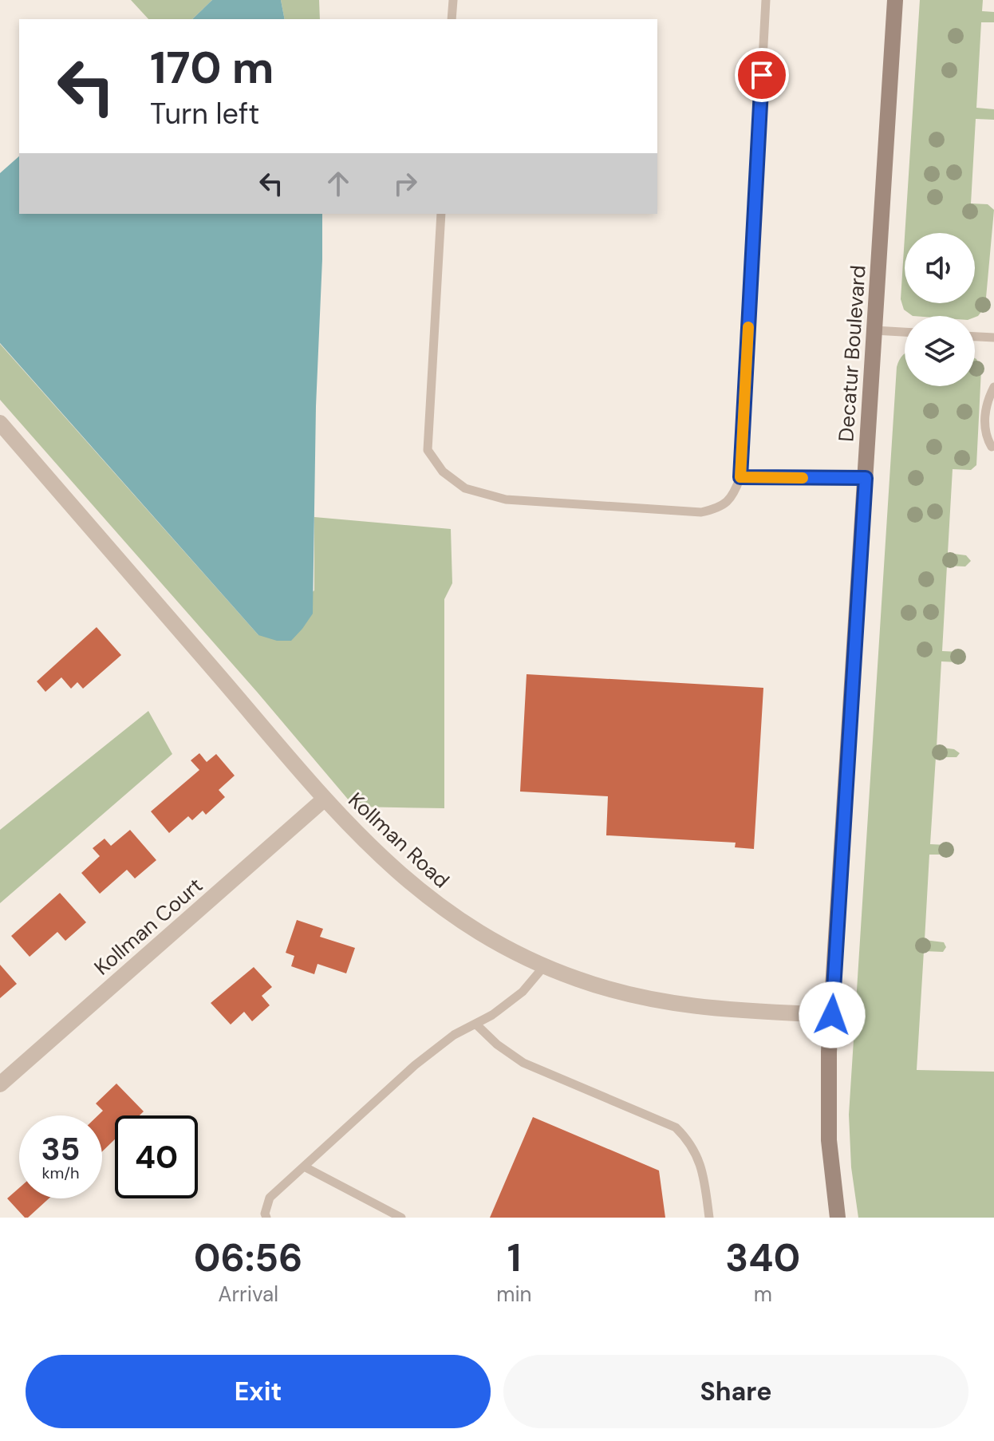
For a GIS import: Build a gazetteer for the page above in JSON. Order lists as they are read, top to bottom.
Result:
{
  "streets": {
    "street": ["Decatur Boulevard", "Kollman Road", "Kollman Court"]
  },
  "crossings": [
    ["Decatur Boulevard", "Kollman Road"],
    ["Kollman Road", "Kollman Court"]
  ],
  "page": {
    "turn": ["170 m", "Turn left"],
    "speed": "35 km/h",
    "limit": "40",
    "eta": [
      "06:56",
      "Arrival",
      "1",
      "min",
      "340",
      "m"
    ],
    "buttons": ["Exit", "Share"]
  }
}
